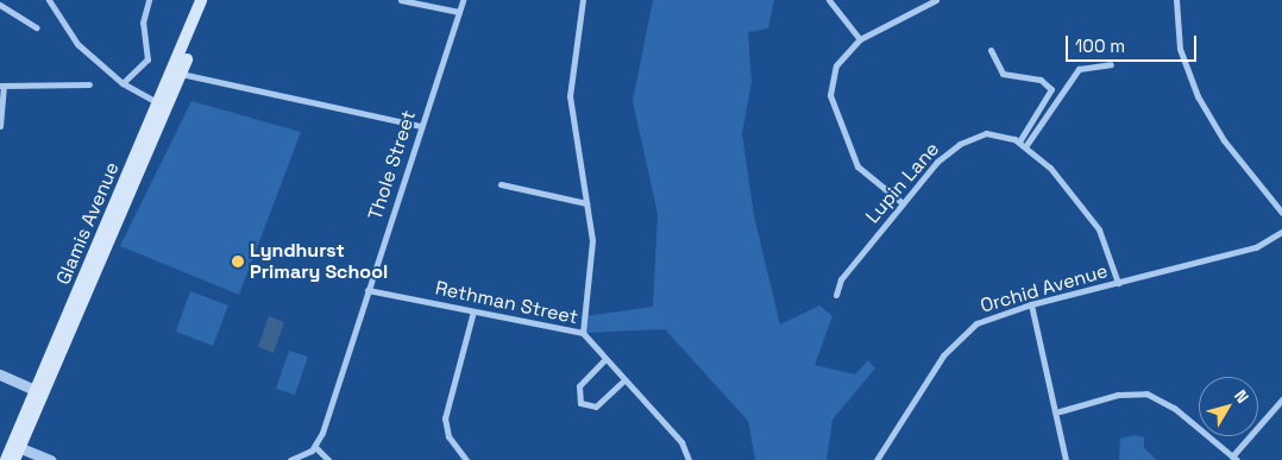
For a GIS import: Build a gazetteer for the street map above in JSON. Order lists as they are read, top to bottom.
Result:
{
  "streets": {
    "main road": ["Glamis Avenue"],
    "street": [
      "Thole Street",
      "Lupin Lane",
      "Orchid Avenue",
      "Rethman Street"
    ]
  },
  "crossings": [
    ["Thole Street", "Rethman Street"]
  ],
  "places": ["Lyndhurst Primary School"],
  "scale_bar": "100 m",
  "north": "top right"
}
